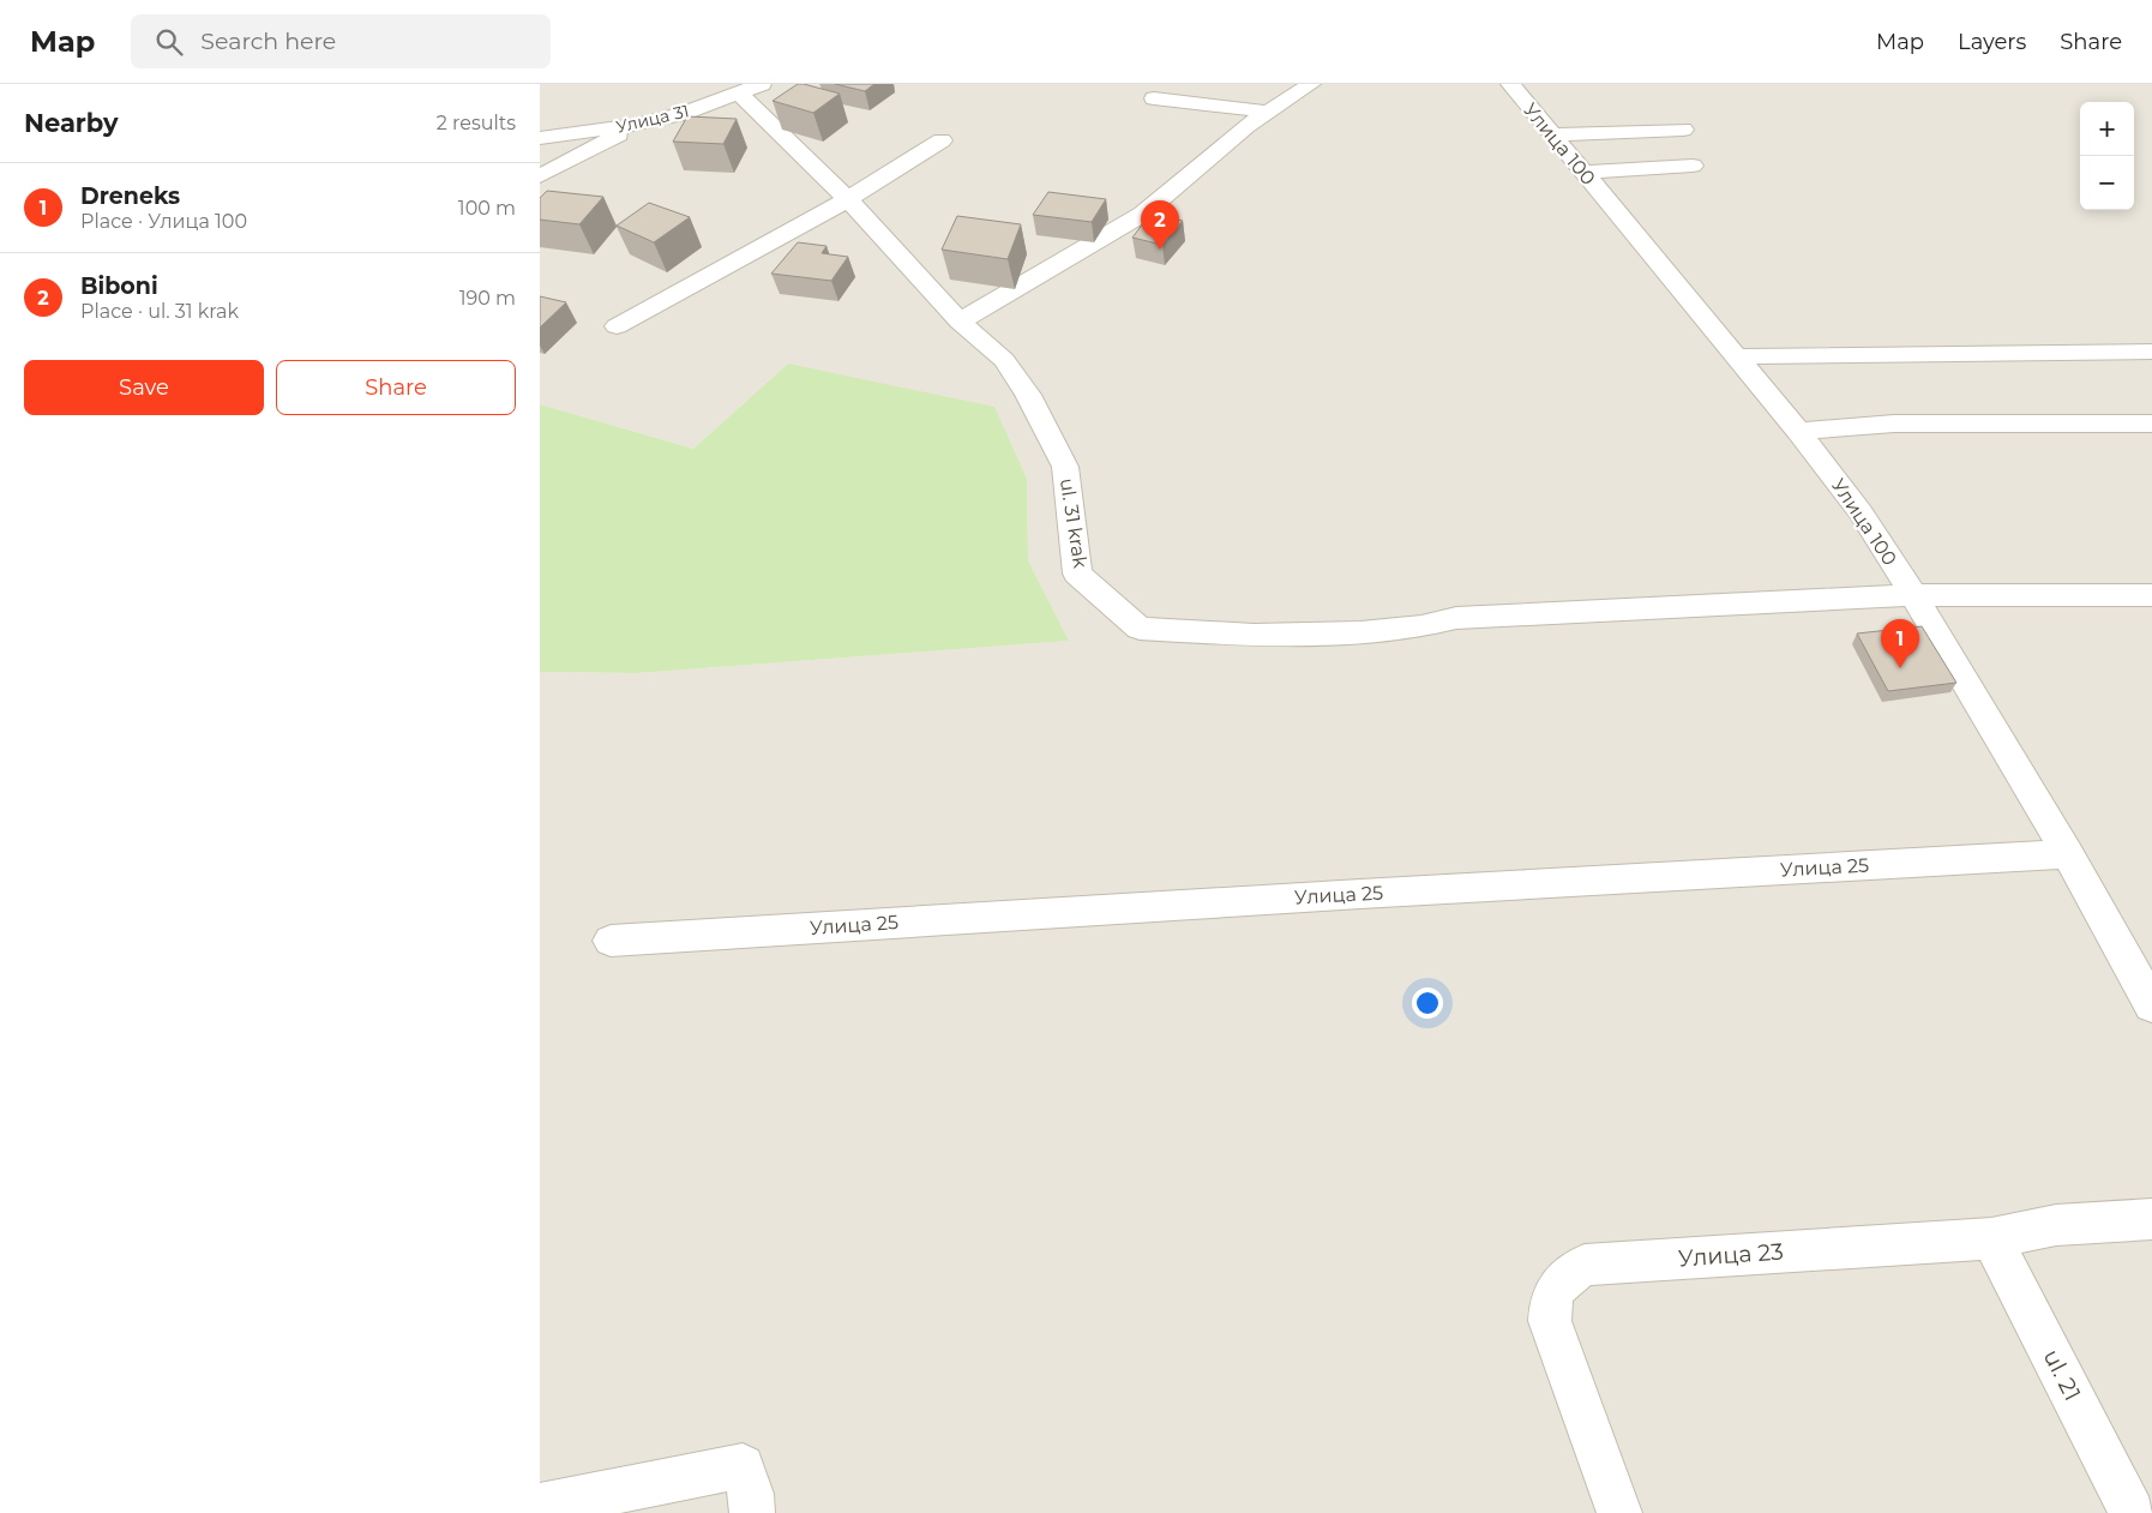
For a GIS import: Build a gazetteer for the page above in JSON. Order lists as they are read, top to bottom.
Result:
{
  "streets": {
    "street": [
      "Улица 31",
      "Улица 100",
      "ul. 31 krak",
      "Улица 25",
      "Улица 23",
      "ul. 21"
    ]
  },
  "crossings": [
    ["Улица 31", "ul. 31 krak"],
    ["Улица 100", "ul. 31 krak"],
    ["Улица 100", "Улица 25"],
    ["Улица 23", "ul. 21"]
  ],
  "page": {
    "header": "Map",
    "search": "Search here",
    "nav": ["Map", "Layers", "Share"],
    "heading": ["Nearby", "2 results"],
    "map_buttons": ["+", "−"],
    "list": [
      {
        "mark": "1",
        "name": "Dreneks",
        "note": "Place · Улица 100",
        "value": "100 m"
      },
      {
        "mark": "2",
        "name": "Biboni",
        "note": "Place · ul. 31 krak",
        "value": "190 m"
      }
    ],
    "pins": ["2", "1"],
    "buttons": ["Save", "Share"]
  }
}
